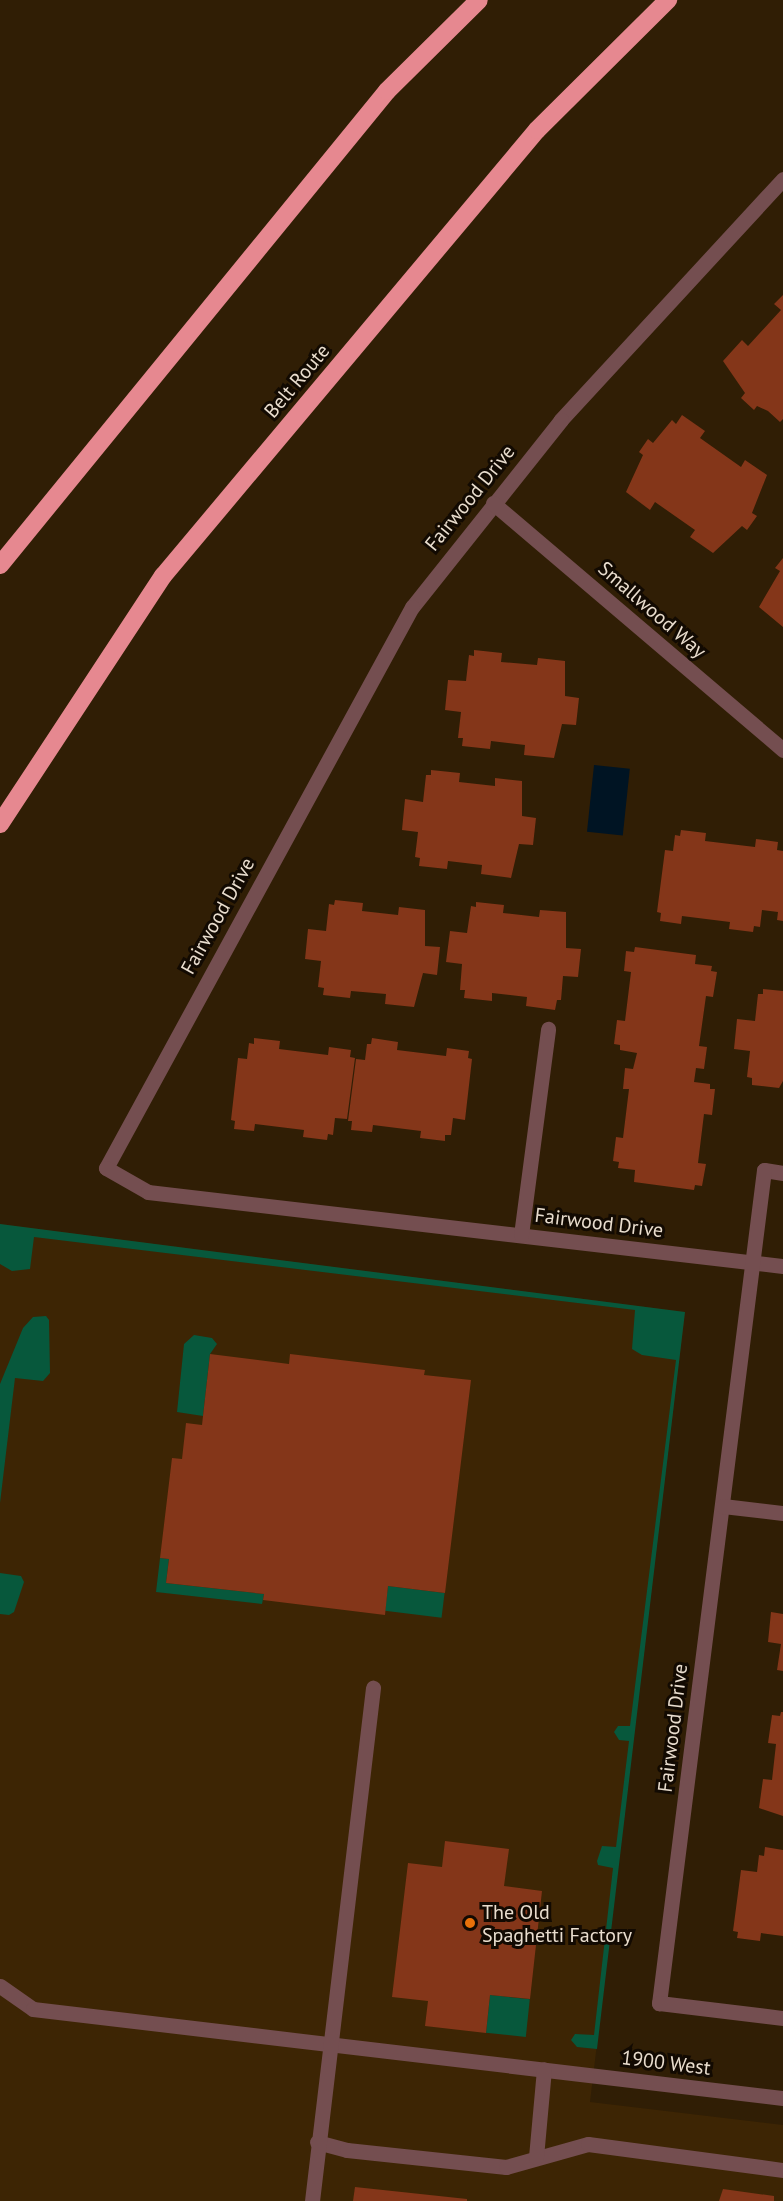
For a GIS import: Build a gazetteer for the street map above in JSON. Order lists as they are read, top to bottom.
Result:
{
  "streets": {
    "highway": ["Belt Route"],
    "street": ["Fairwood Drive", "Smallwood Way", "1900 West"]
  },
  "crossings": [
    ["Fairwood Drive", "Smallwood Way"]
  ],
  "places": ["The Old Spaghetti Factory"]
}
